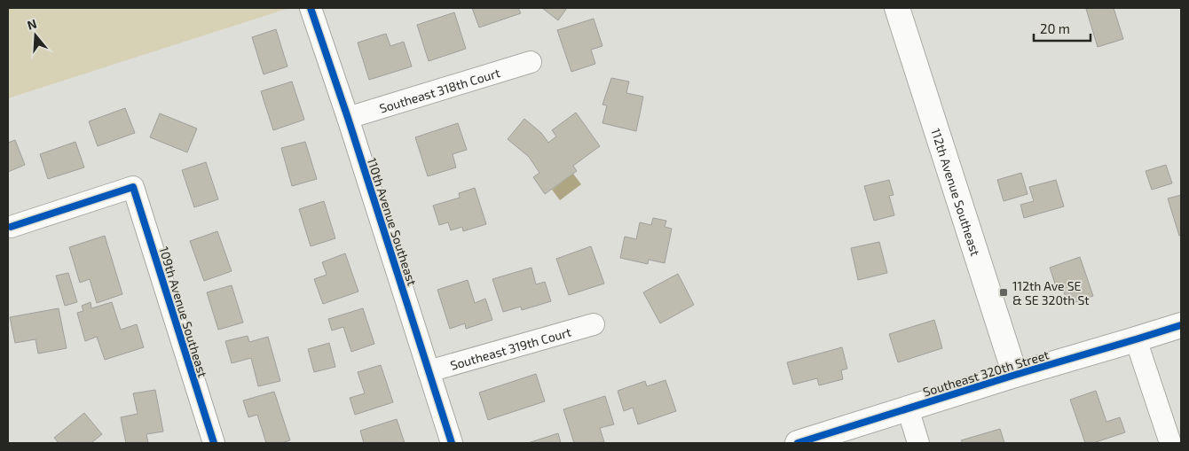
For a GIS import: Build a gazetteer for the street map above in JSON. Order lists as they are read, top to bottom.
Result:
{
  "streets": {
    "street": [
      "Southeast 318th Court",
      "112th Avenue Southeast",
      "110th Avenue Southeast",
      "109th Avenue Southeast",
      "Southeast 319th Court",
      "Southeast 320th Street"
    ]
  },
  "crossings": [
    ["Southeast 318th Court", "110th Avenue Southeast"],
    ["112th Avenue Southeast", "Southeast 320th Street"],
    ["110th Avenue Southeast", "Southeast 319th Court"]
  ],
  "places": {
    "transit": ["112th Ave SE & SE 320th St"]
  },
  "scale_bar": "20 m",
  "north": "top"
}
